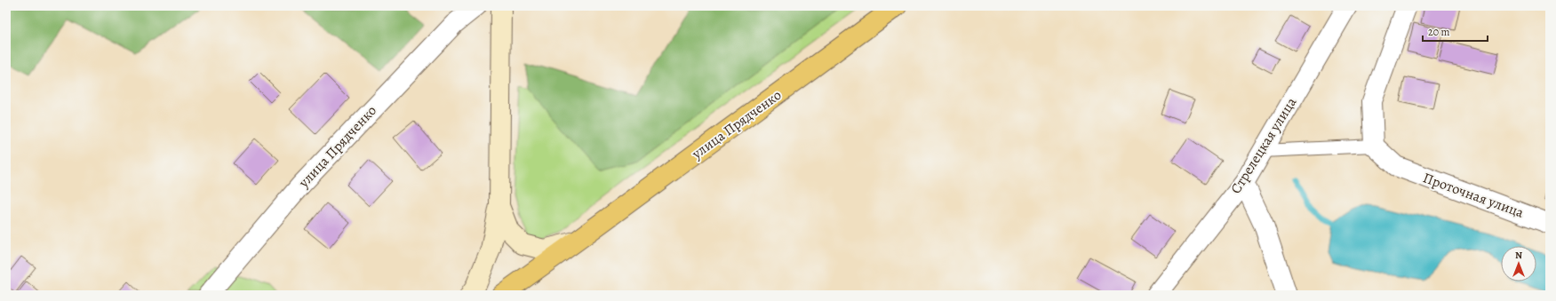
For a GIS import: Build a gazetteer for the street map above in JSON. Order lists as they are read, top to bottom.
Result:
{
  "streets": {
    "main road": ["улица Прядченко"],
    "street": ["Стрелецкая улица", "Проточная улица"]
  },
  "scale_bar": "20 m",
  "north": "top"
}
